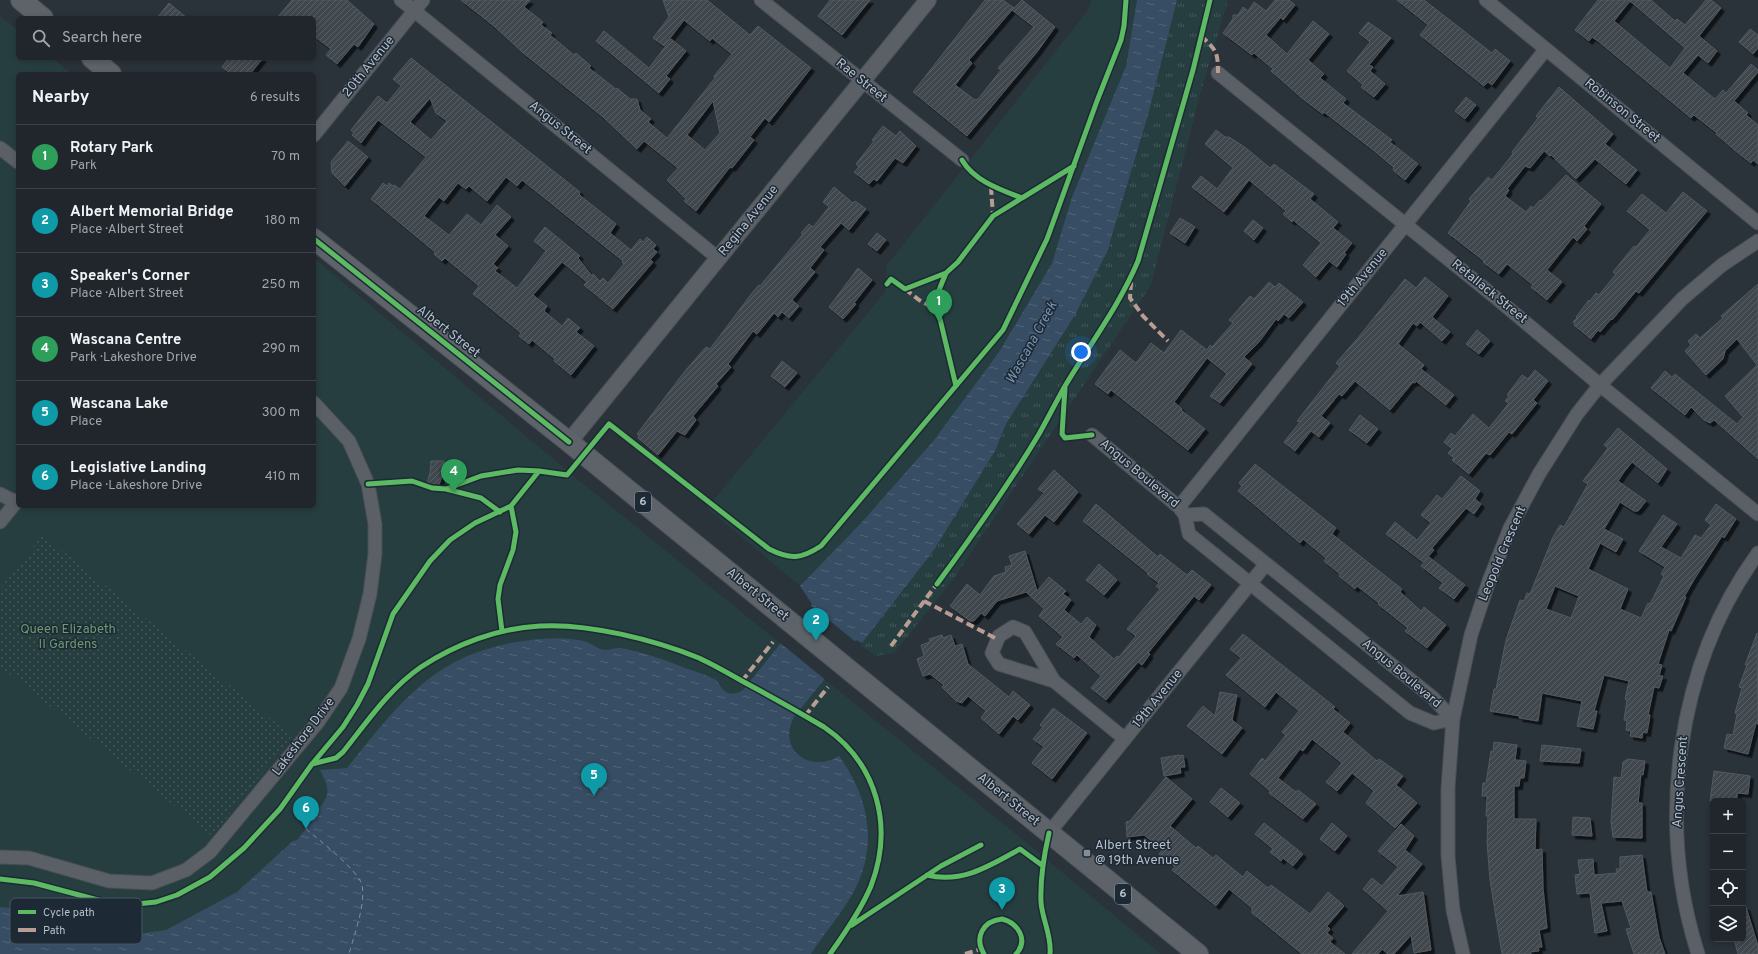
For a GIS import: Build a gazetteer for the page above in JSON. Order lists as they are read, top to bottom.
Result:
{
  "streets": {
    "main road": ["Albert Street", "6"],
    "street": [
      "20th Avenue",
      "Rae Street",
      "Robinson Street",
      "Angus Street",
      "Regina Avenue",
      "19th Avenue",
      "Retallack Street",
      "Angus Boulevard",
      "Leopold Crescent",
      "Lakeshore Drive",
      "Angus Crescent"
    ]
  },
  "crossings": [
    ["20th Avenue", "Angus Street"],
    ["Rae Street", "Regina Avenue"],
    ["Robinson Street", "19th Avenue"],
    ["Angus Street", "Regina Avenue"],
    ["Regina Avenue", "Albert Street"],
    ["19th Avenue", "Retallack Street"],
    ["19th Avenue", "Albert Street"],
    ["19th Avenue", "Angus Boulevard"],
    ["Retallack Street", "Leopold Crescent"],
    ["Angus Boulevard", "Leopold Crescent"]
  ],
  "water": ["Wascana Creek"],
  "parks": ["Queen Elizabeth II Gardens"],
  "places": {
    "transit": ["Albert Street @ 19th Avenue"]
  },
  "legend": ["Cycle path", "Path"],
  "page": {
    "search": "Search here",
    "heading": ["Nearby", "6 results"],
    "list": [
      {
        "mark": "1",
        "name": "Rotary Park",
        "note": "Park",
        "value": "70 m"
      },
      {
        "mark": "2",
        "name": "Albert Memorial Bridge",
        "note": "Place · Albert Street",
        "value": "180 m"
      },
      {
        "mark": "3",
        "name": "Speaker's Corner",
        "note": "Place · Albert Street",
        "value": "250 m"
      },
      {
        "mark": "4",
        "name": "Wascana Centre",
        "note": "Park · Lakeshore Drive",
        "value": "290 m"
      },
      {
        "mark": "5",
        "name": "Wascana Lake",
        "note": "Place",
        "value": "300 m"
      },
      {
        "mark": "6",
        "name": "Legislative Landing",
        "note": "Place · Lakeshore Drive",
        "value": "410 m"
      }
    ],
    "pins": [
      "1",
      "4",
      "2",
      "5",
      "6",
      "3"
    ],
    "map_buttons": ["+", "−"]
  }
}
